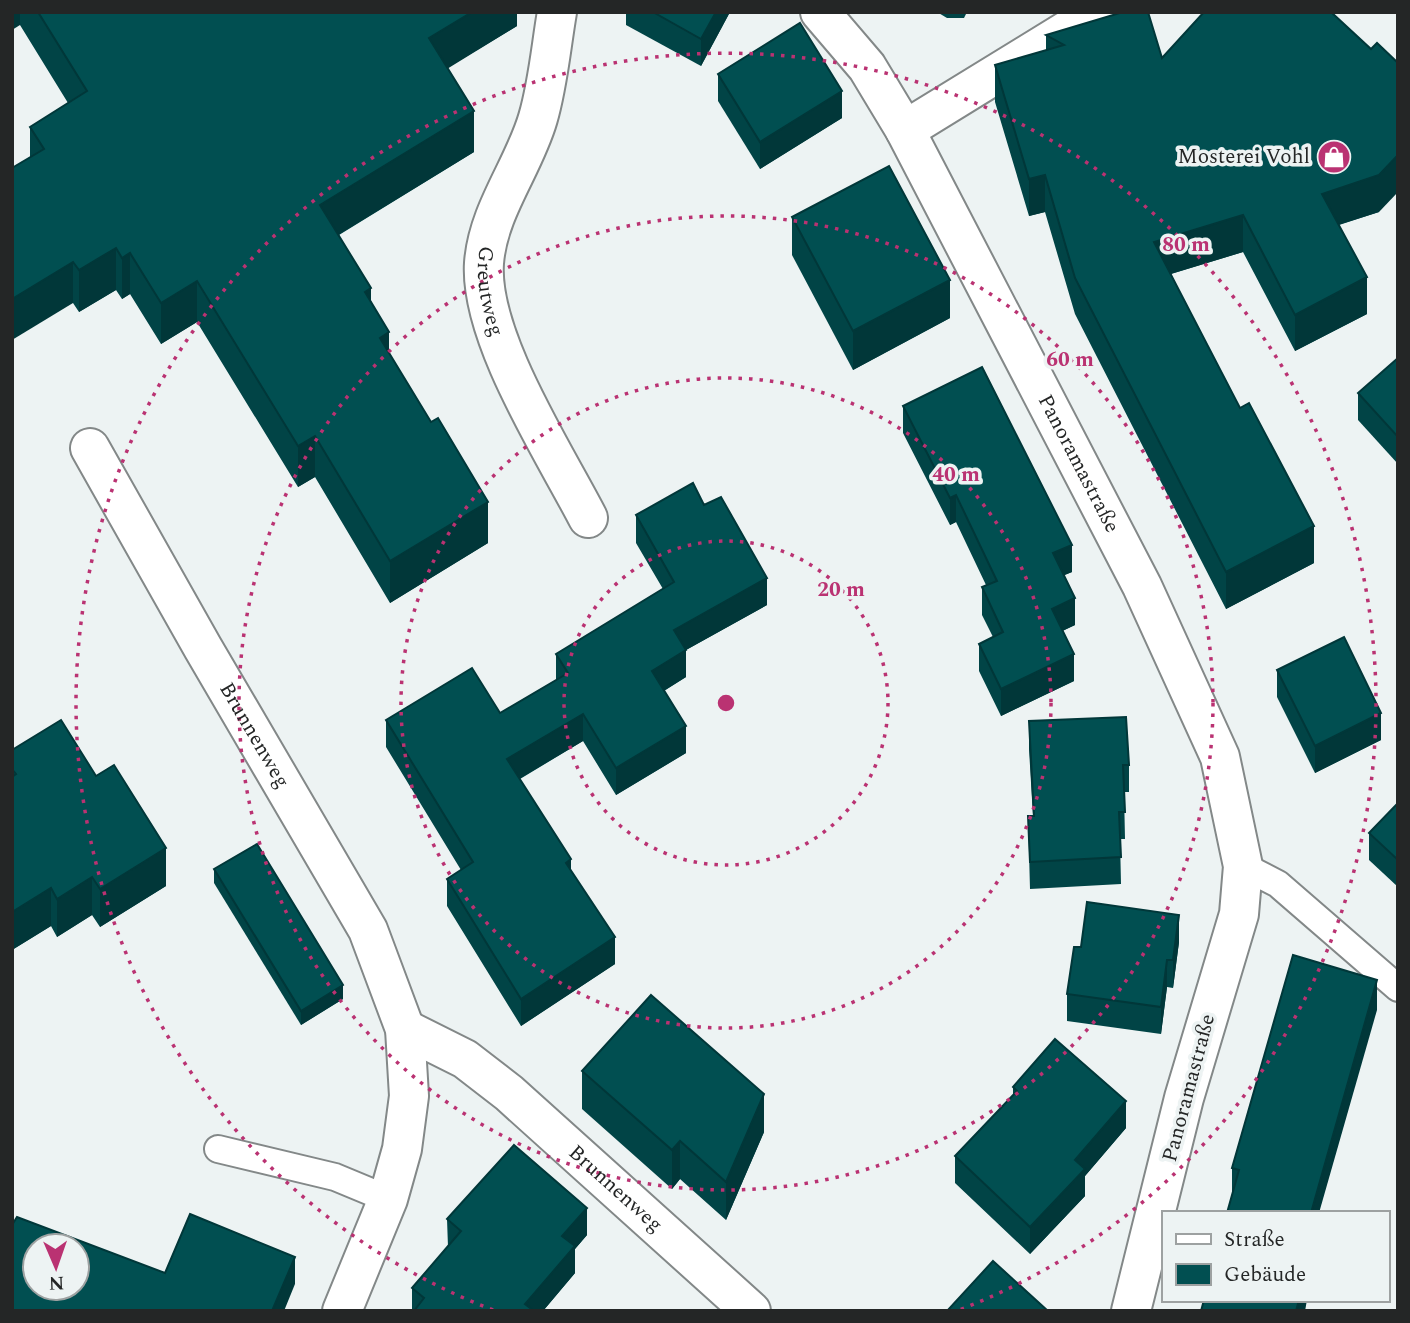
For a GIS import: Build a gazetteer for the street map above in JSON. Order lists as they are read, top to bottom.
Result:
{
  "streets": {
    "street": ["Greutweg", "Panoramastraße", "Brunnenweg"]
  },
  "places": {
    "shop": ["Mosterei Vohl"]
  },
  "legend": ["Straße", "Gebäude"],
  "north": "bottom",
  "rings": [
    "80 m",
    "60 m",
    "40 m",
    "20 m"
  ]
}
